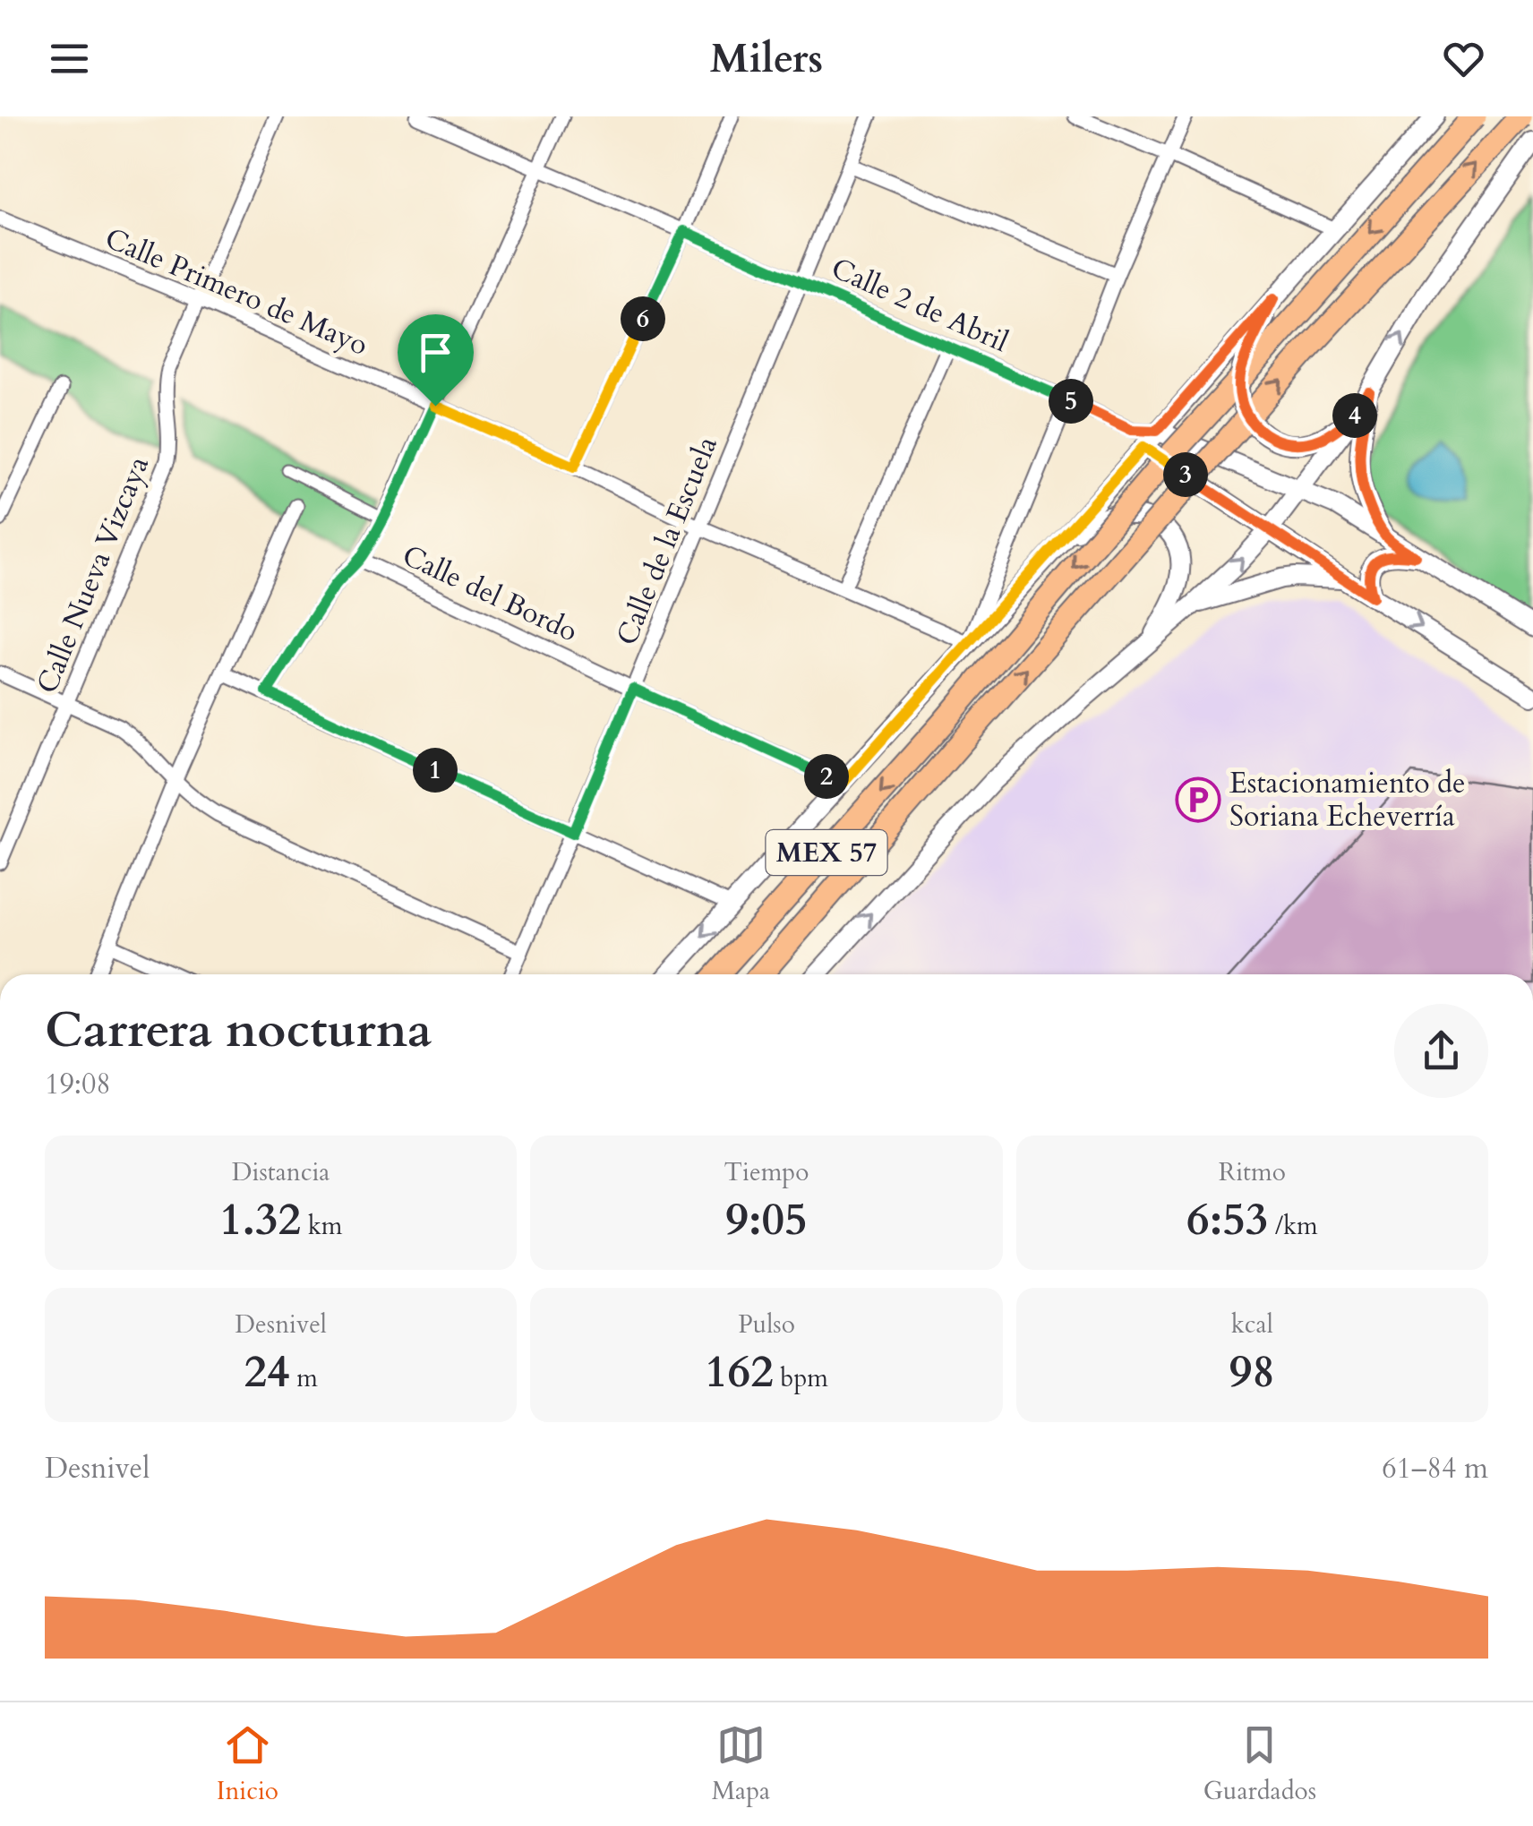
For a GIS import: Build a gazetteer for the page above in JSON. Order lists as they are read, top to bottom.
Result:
{
  "streets": {
    "highway": ["MEX 57"],
    "street": [
      "Calle Primero de Mayo",
      "Calle 2 de Abril",
      "Calle de la Escuela",
      "Calle Nueva Vizcaya",
      "Calle del Bordo"
    ]
  },
  "crossings": [
    ["Calle Primero de Mayo", "Calle de la Escuela"],
    ["Calle Primero de Mayo", "Calle Nueva Vizcaya"],
    ["Calle 2 de Abril", "Calle de la Escuela"],
    ["Calle de la Escuela", "Calle del Bordo"]
  ],
  "places": {
    "parking": ["Estacionamiento de Soriana Echeverría"]
  },
  "page": {
    "header": "Milers",
    "pins": [
      "6",
      "5",
      "4",
      "3",
      "1",
      "2"
    ],
    "heading": ["Carrera nocturna", "19:08"],
    "stats": [
      ["Distancia", "1.32 km"],
      ["Tiempo", "9:05"],
      ["Ritmo", "6:53 /km"],
      ["Desnivel", "24 m"],
      ["Pulso", "162 bpm"],
      ["kcal", "98"]
    ],
    "chart": ["Desnivel", "61–84 m"],
    "tabs": ["Inicio", "Mapa", "Guardados"]
  }
}
